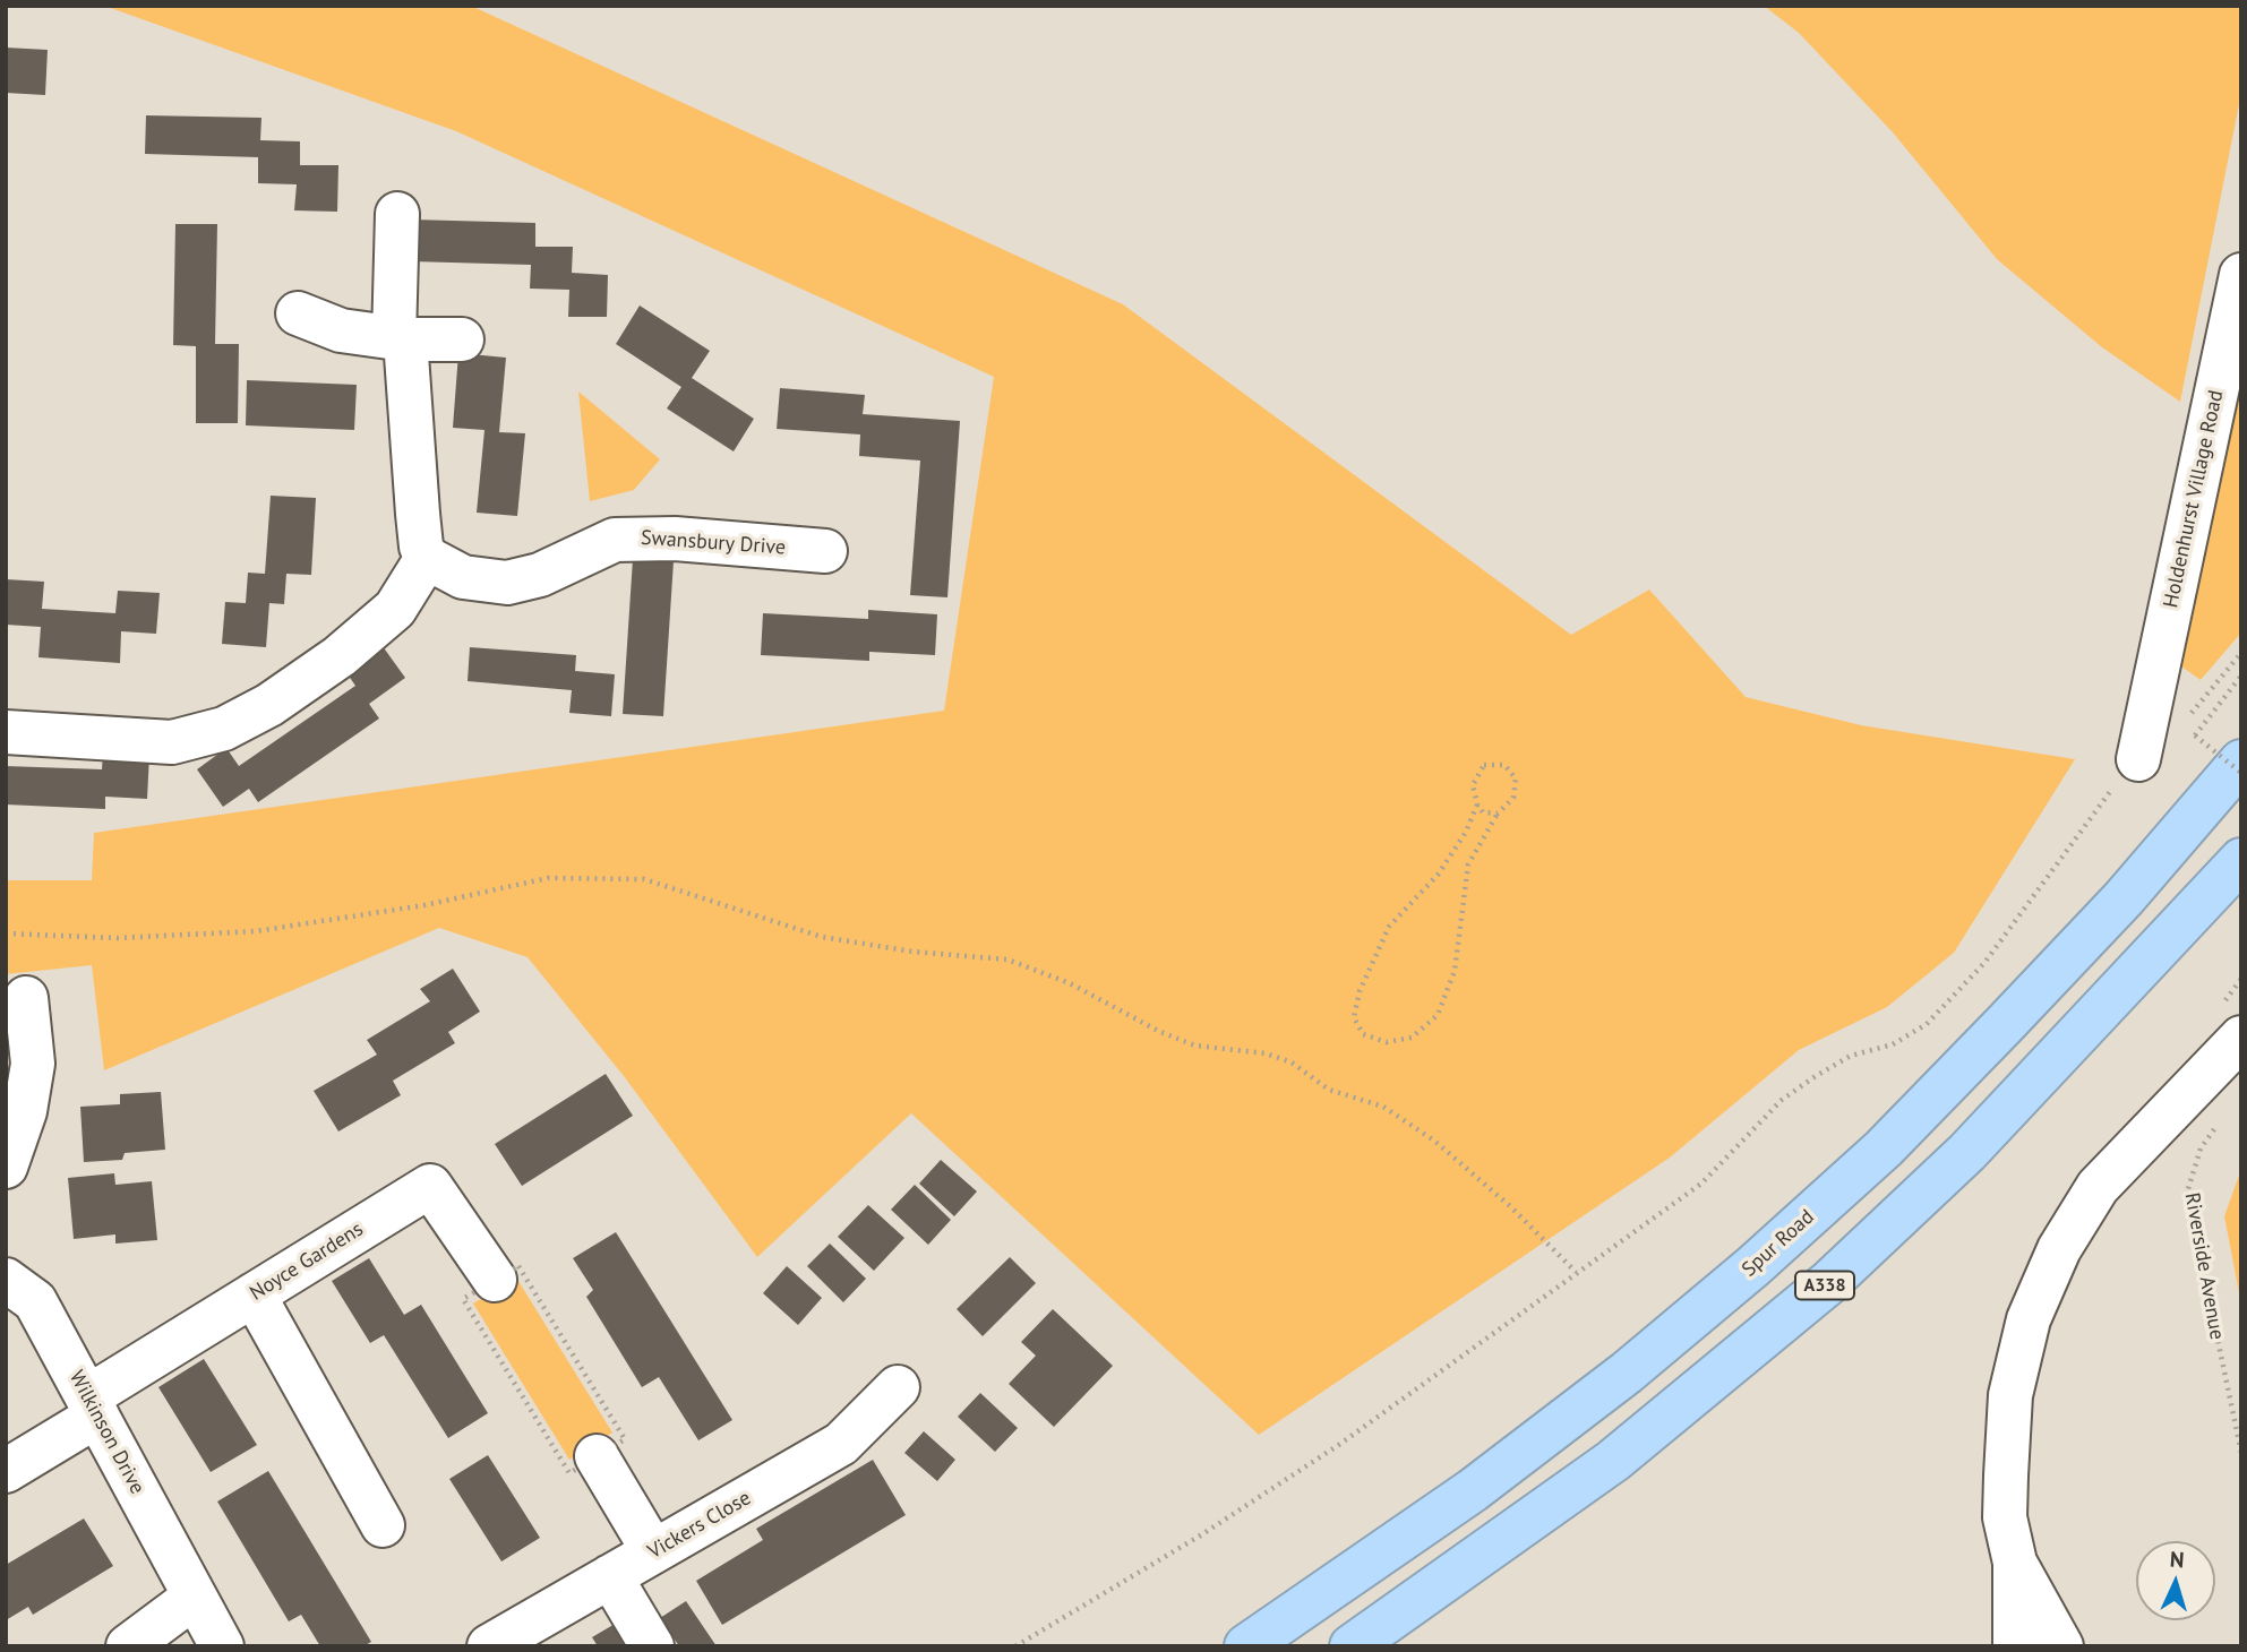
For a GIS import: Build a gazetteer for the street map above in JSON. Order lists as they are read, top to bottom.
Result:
{
  "streets": {
    "highway": ["Spur Road", "A338"],
    "street": [
      "Holdenhurst Village Road",
      "Swansbury Drive",
      "Noyce Gardens",
      "Wilkinson Drive",
      "Vickers Close"
    ],
    "path": ["Riverside Avenue"]
  },
  "crossings": [
    ["Noyce Gardens", "Wilkinson Drive"]
  ],
  "north": "top"
}
